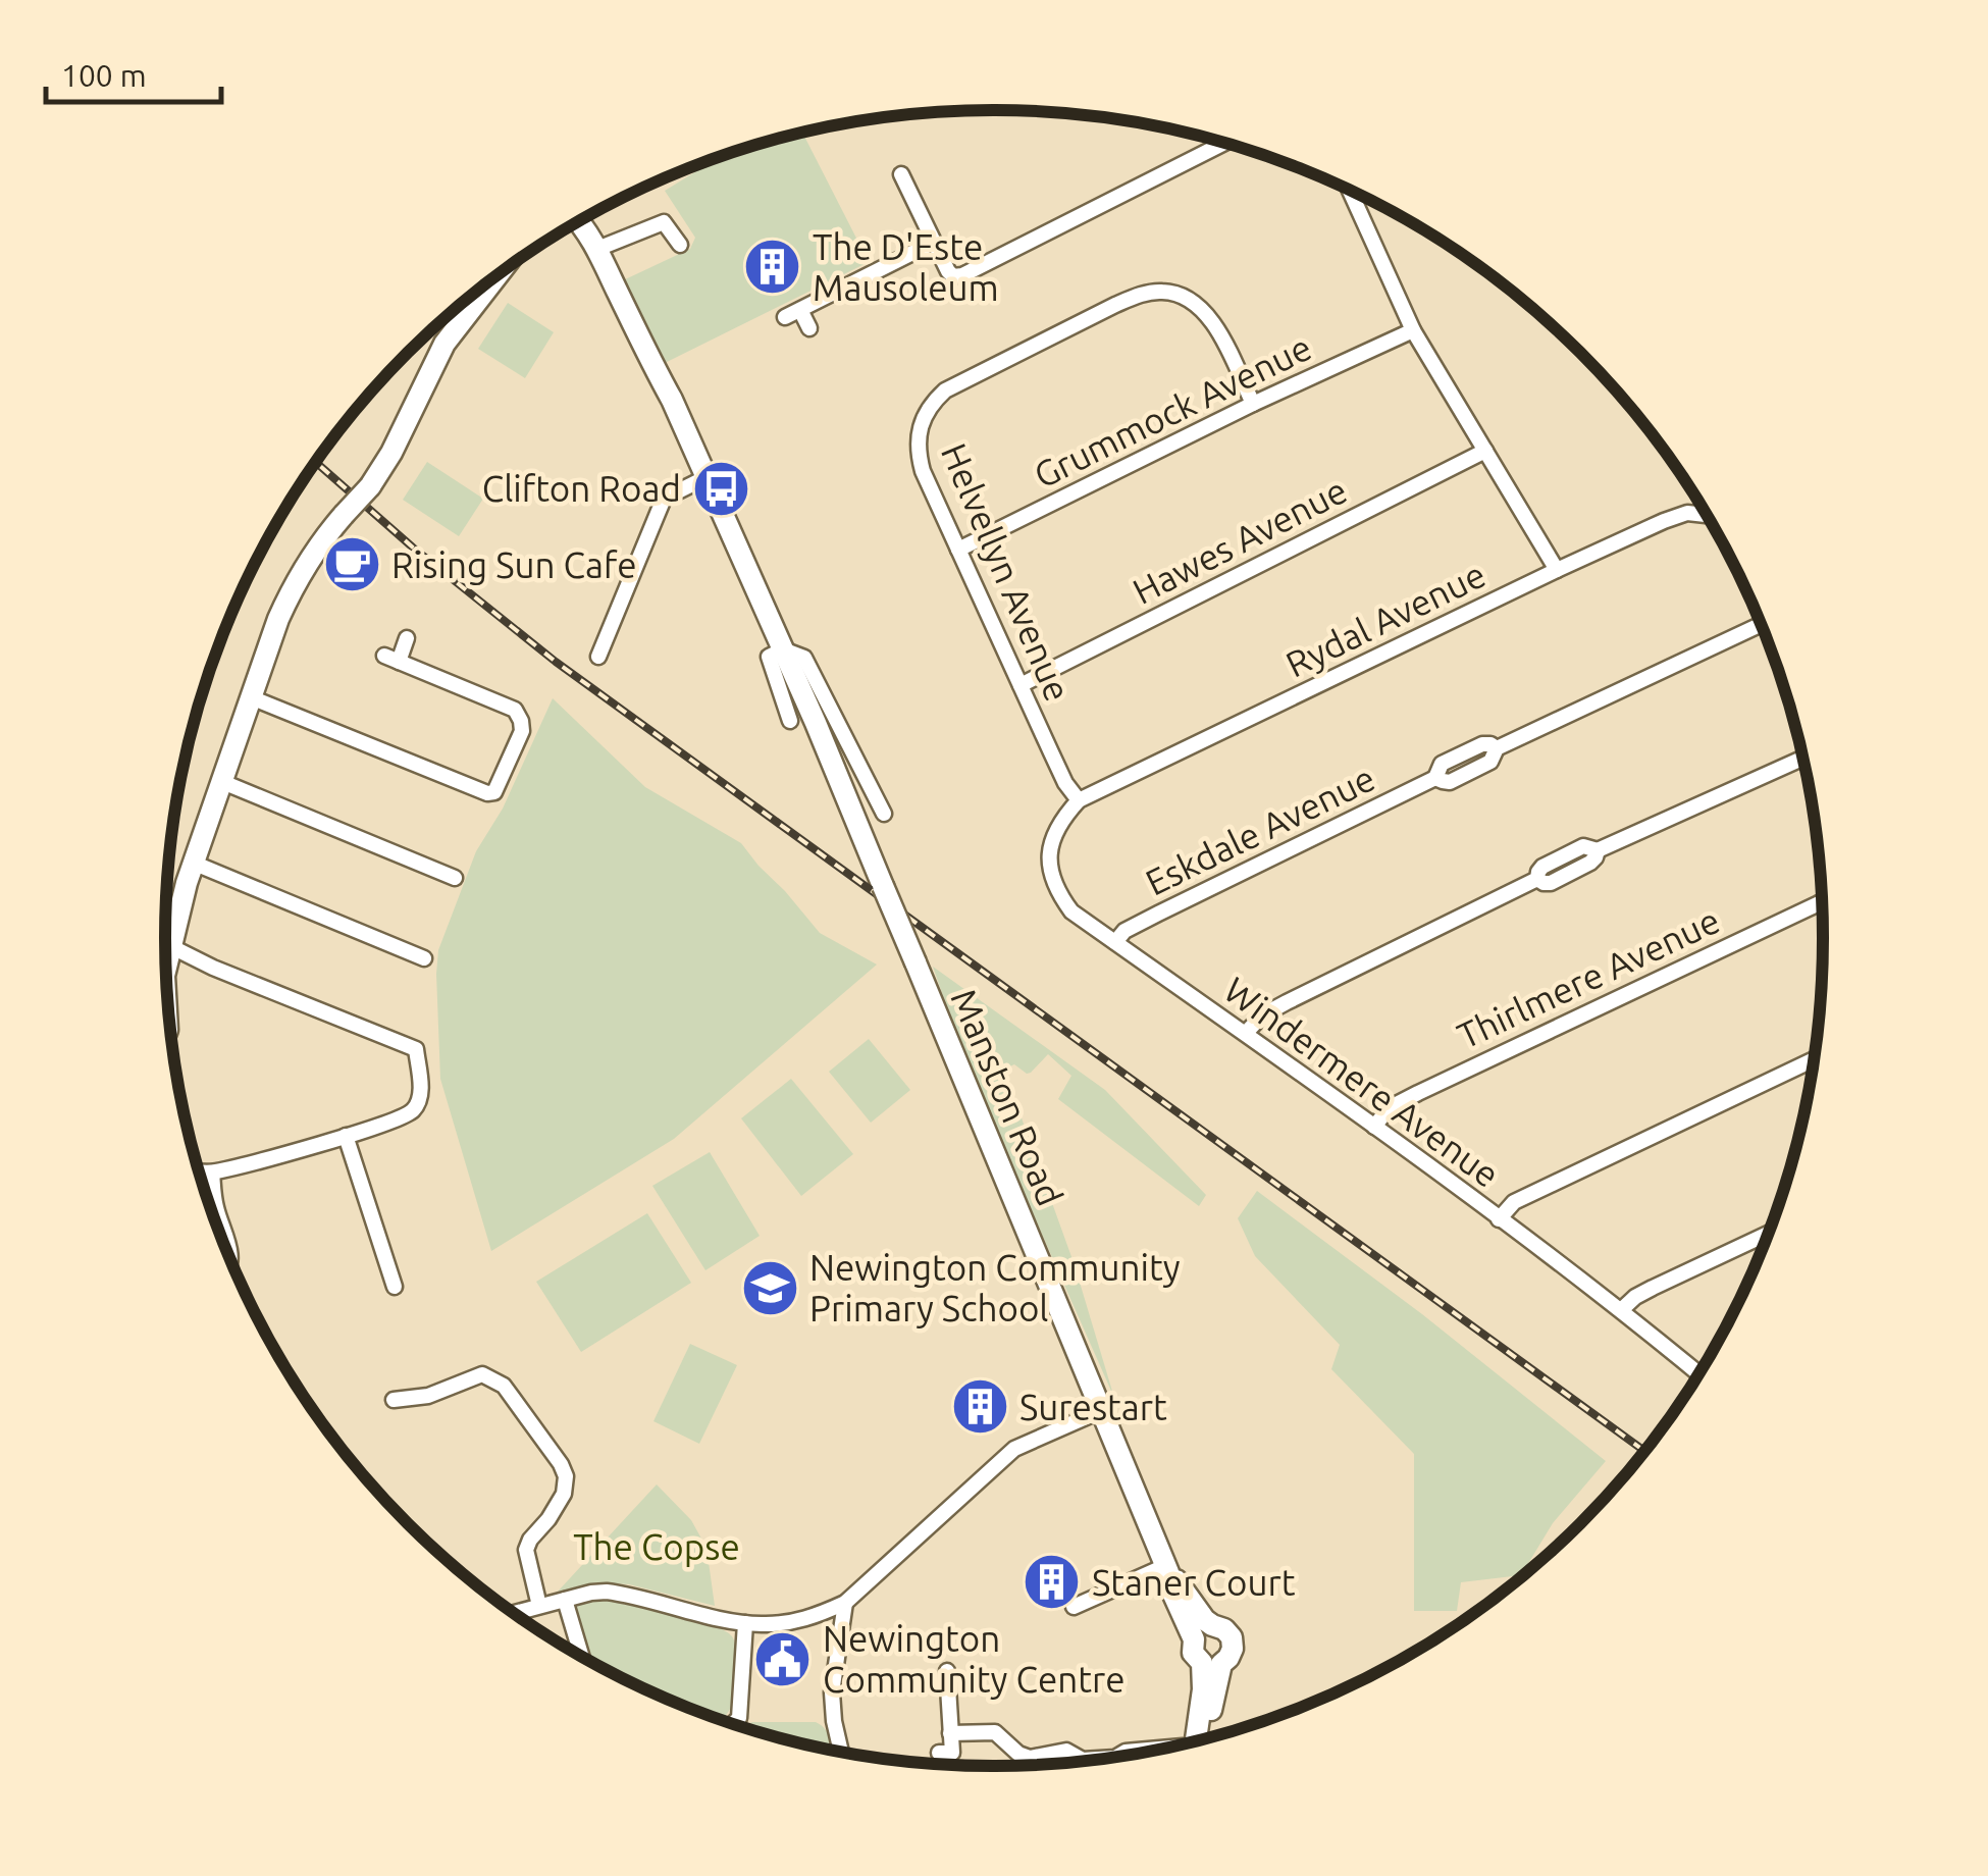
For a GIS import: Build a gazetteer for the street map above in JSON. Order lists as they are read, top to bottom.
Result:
{
  "streets": {
    "main road": ["Manston Road"],
    "street": [
      "Grummock Avenue",
      "Hawes Avenue",
      "Helvellyn Avenue",
      "Rydal Avenue",
      "Eskdale Avenue",
      "Thirlmere Avenue",
      "Windermere Avenue"
    ]
  },
  "crossings": [
    ["Grummock Avenue", "Helvellyn Avenue"],
    ["Hawes Avenue", "Helvellyn Avenue"],
    ["Helvellyn Avenue", "Rydal Avenue"],
    ["Helvellyn Avenue", "Windermere Avenue"],
    ["Rydal Avenue", "Windermere Avenue"],
    ["Eskdale Avenue", "Windermere Avenue"],
    ["Thirlmere Avenue", "Windermere Avenue"]
  ],
  "parks": ["The Copse"],
  "places": {
    "building": ["The D'Este Mausoleum", "Surestart", "Staner Court"],
    "bus stop": ["Clifton Road"],
    "cafe": ["Rising Sun Cafe"],
    "school or university": ["Newington Community Primary School"],
    "public building": ["Newington Community Centre"]
  },
  "scale_bar": "100 m"
}
